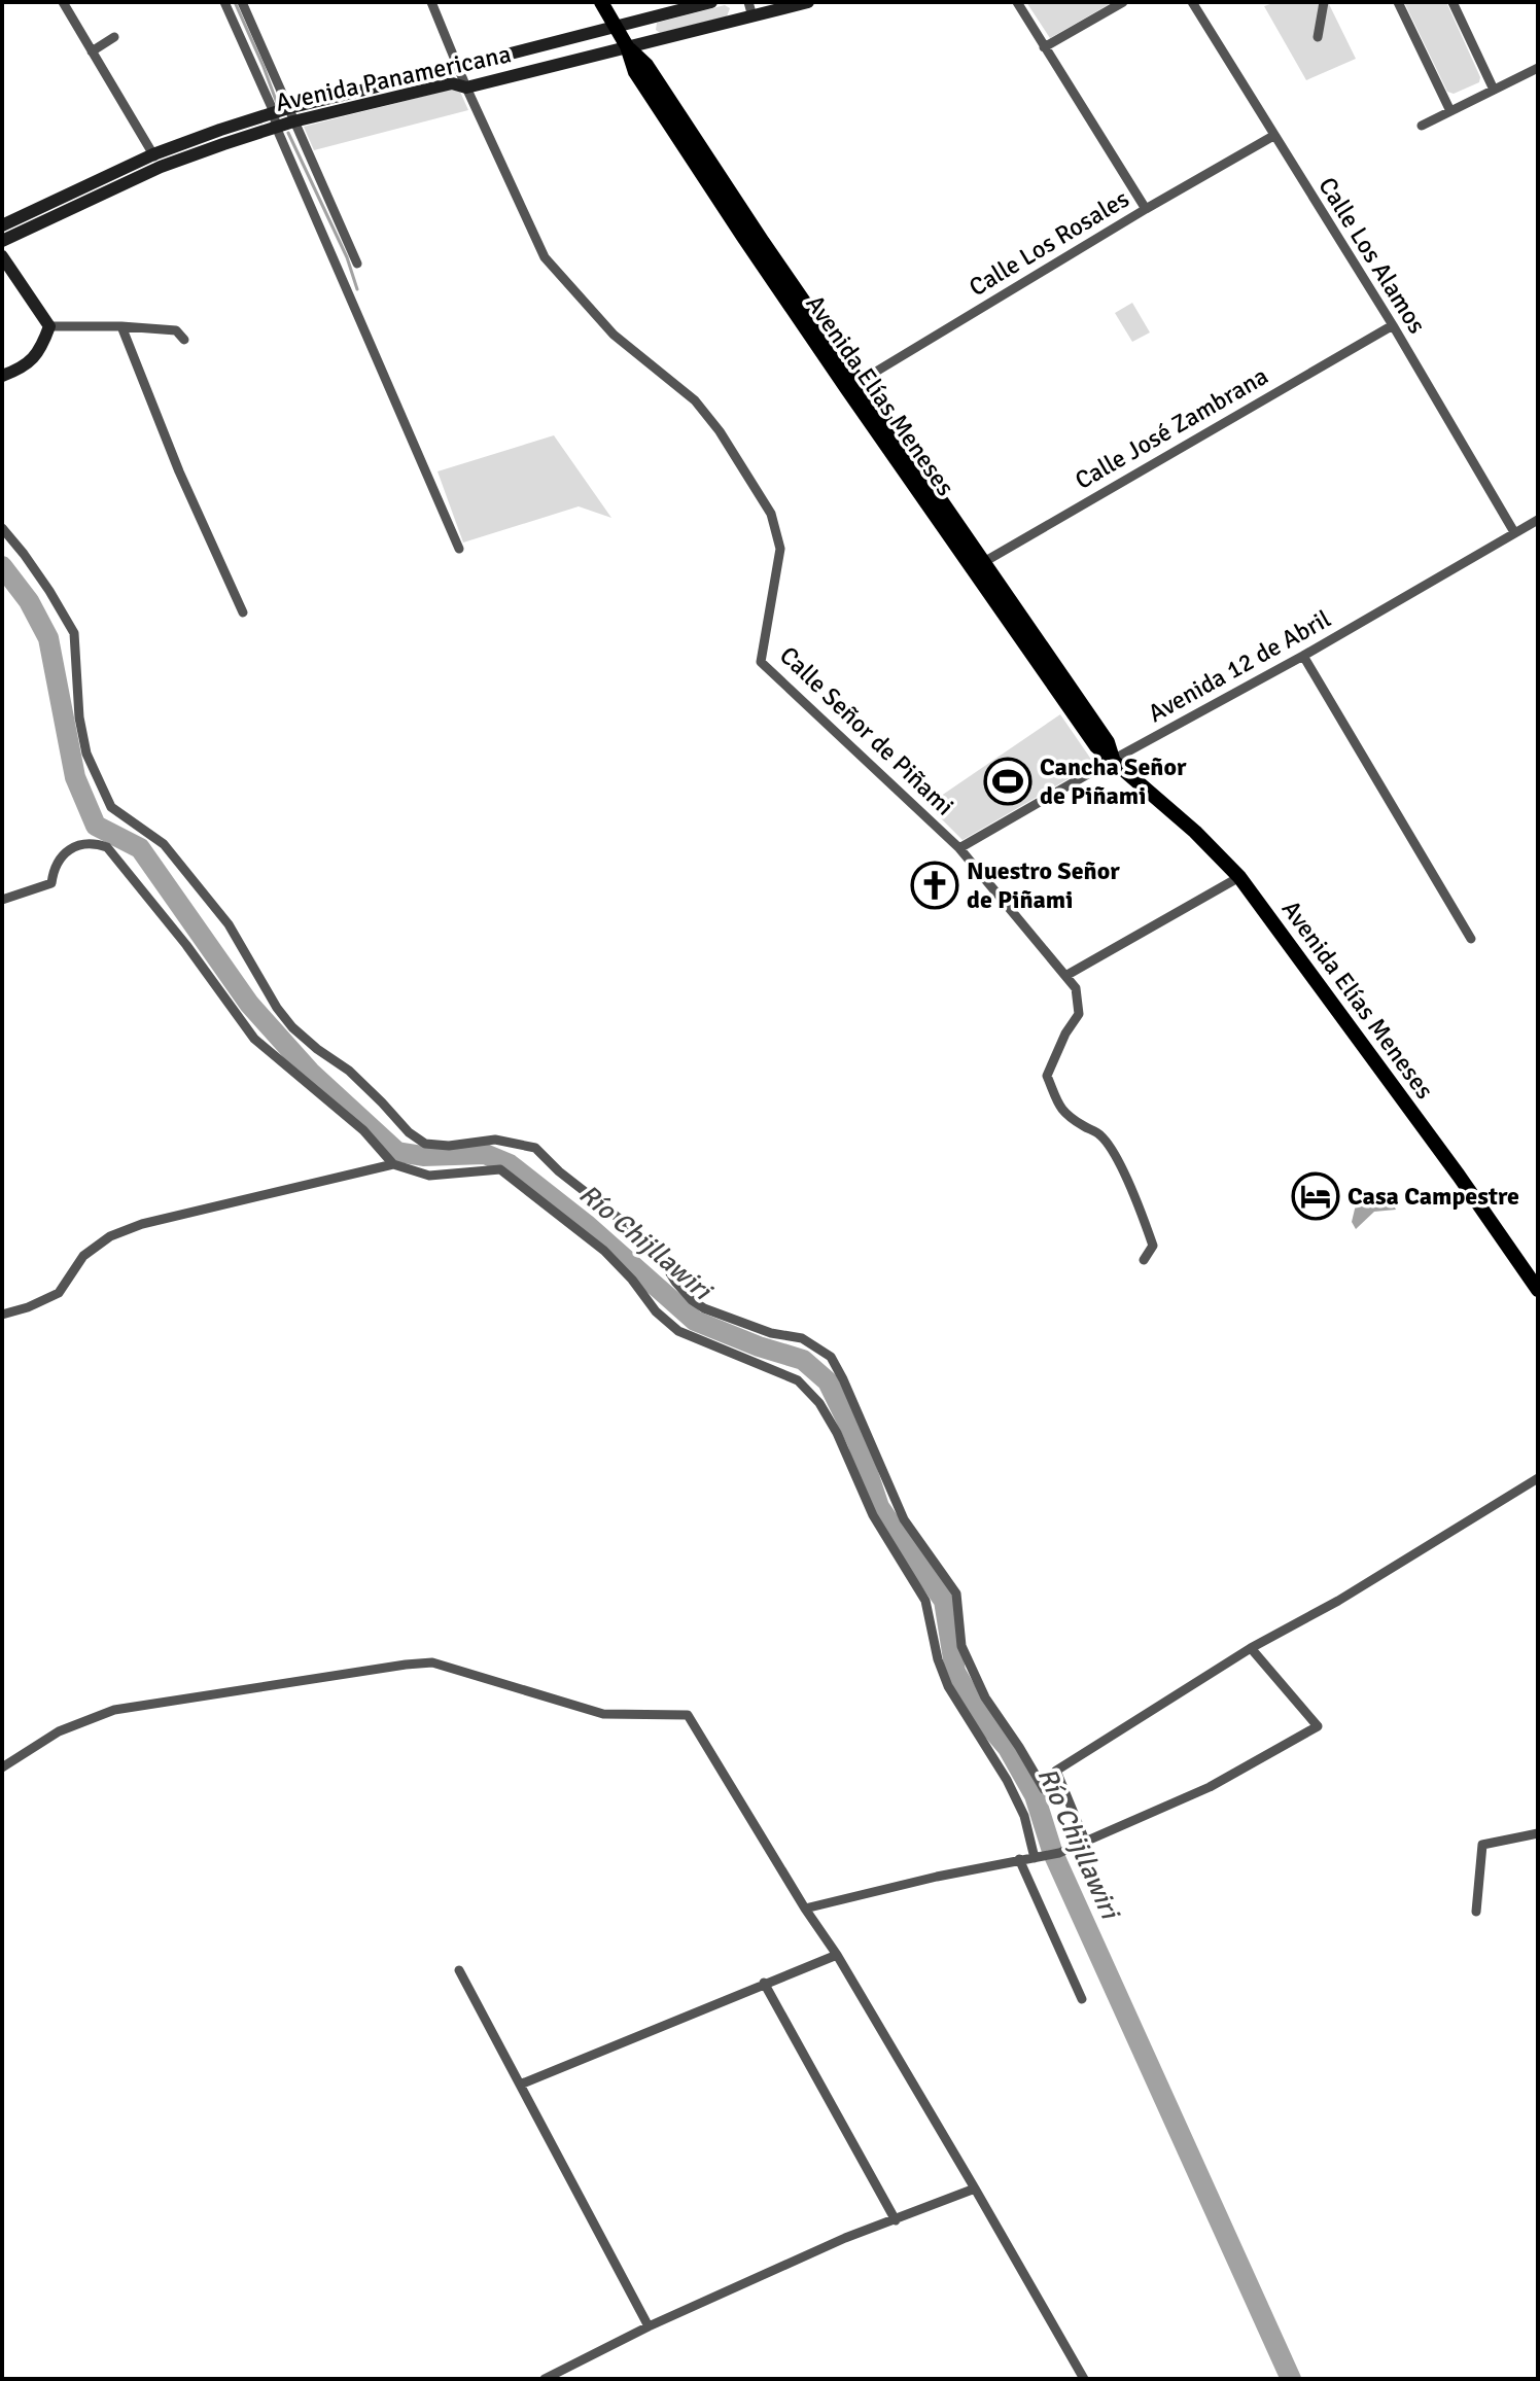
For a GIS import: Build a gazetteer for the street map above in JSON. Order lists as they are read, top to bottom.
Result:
{
  "streets": {
    "main road": ["Avenida Panamericana", "Avenida Elías Meneses"],
    "street": [
      "Calle Los Rosales",
      "Calle Los Alamos",
      "Calle José Zambrana",
      "Avenida 12 de Abril",
      "Calle Señor de Piñami"
    ]
  },
  "crossings": [
    ["Avenida Panamericana", "Avenida Elías Meneses"],
    ["Avenida Panamericana", "Calle Señor de Piñami"],
    ["Calle Los Rosales", "Calle Los Alamos"],
    ["Calle Los Rosales", "Avenida Elías Meneses"],
    ["Calle Los Alamos", "Calle José Zambrana"],
    ["Calle Los Alamos", "Avenida 12 de Abril"],
    ["Avenida Elías Meneses", "Calle José Zambrana"],
    ["Avenida Elías Meneses", "Avenida 12 de Abril"],
    ["Avenida 12 de Abril", "Calle Señor de Piñami"]
  ],
  "water": ["Río Chijllawiri"],
  "places": {
    "sports": ["Cancha Señor de Piñami"],
    "church": ["Nuestro Señor de Piñami"],
    "hotel": ["Casa Campestre"]
  }
}
